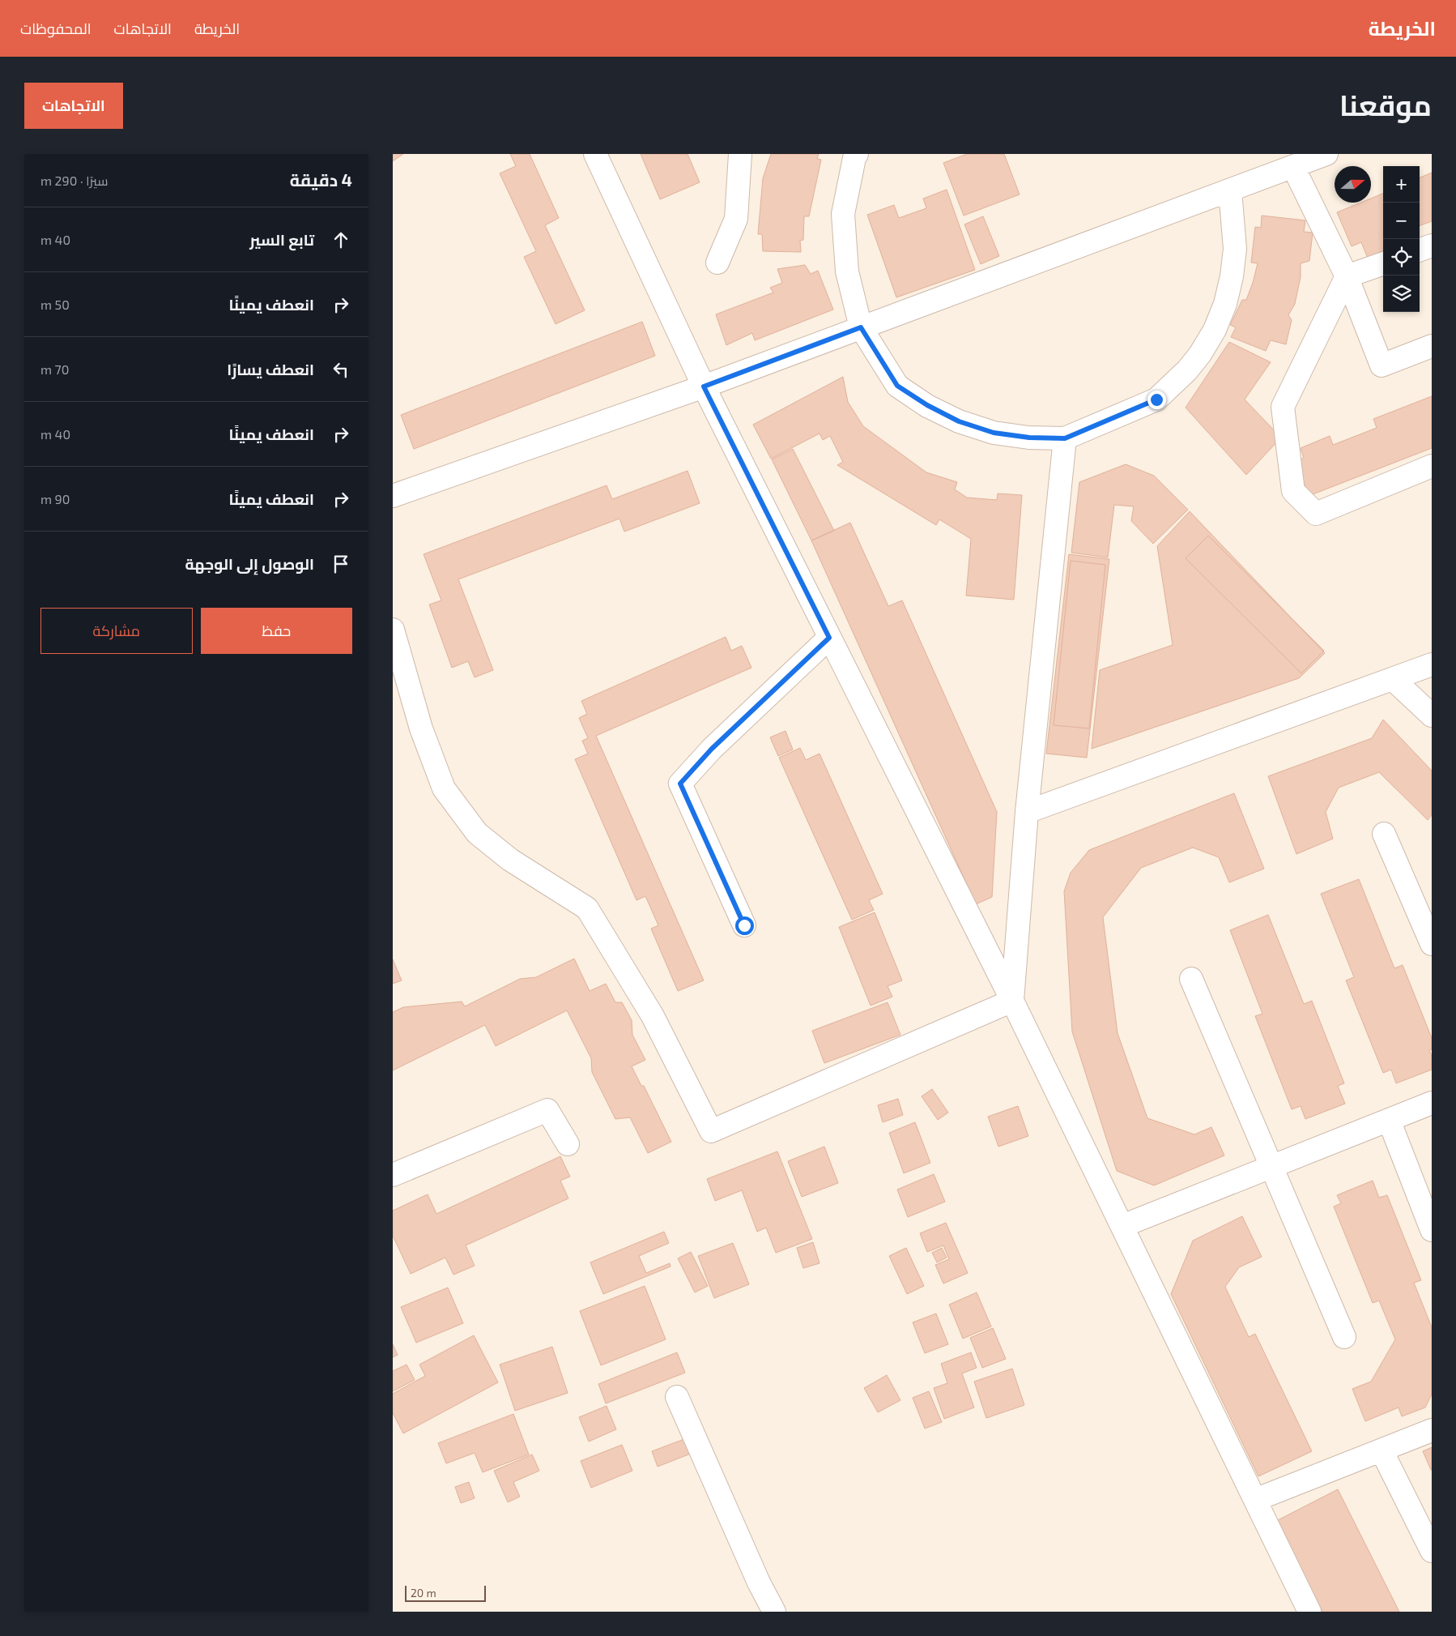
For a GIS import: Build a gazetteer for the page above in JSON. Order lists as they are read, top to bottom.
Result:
{
  "scale_bar": "20 m",
  "north": "right",
  "page": {
    "header": "الخريطة",
    "nav": ["الخريطة", "الاتجاهات", "المحفوظات"],
    "title": "موقعنا",
    "buttons": [
      "الاتجاهات",
      ["حفظ", "مشاركة"]
    ],
    "heading": ["4 دقيقة", "سيرًا · 290 m"],
    "map_buttons": ["+", "−"],
    "list": [
      ["تابع السير", "40 m"],
      ["انعطف يمينًا", "50 m"],
      ["انعطف يسارًا", "70 m"],
      ["انعطف يمينًا", "40 m"],
      ["انعطف يمينًا", "90 m"],
      "الوصول إلى الوجهة"
    ],
    "scale": "20 m"
  }
}
